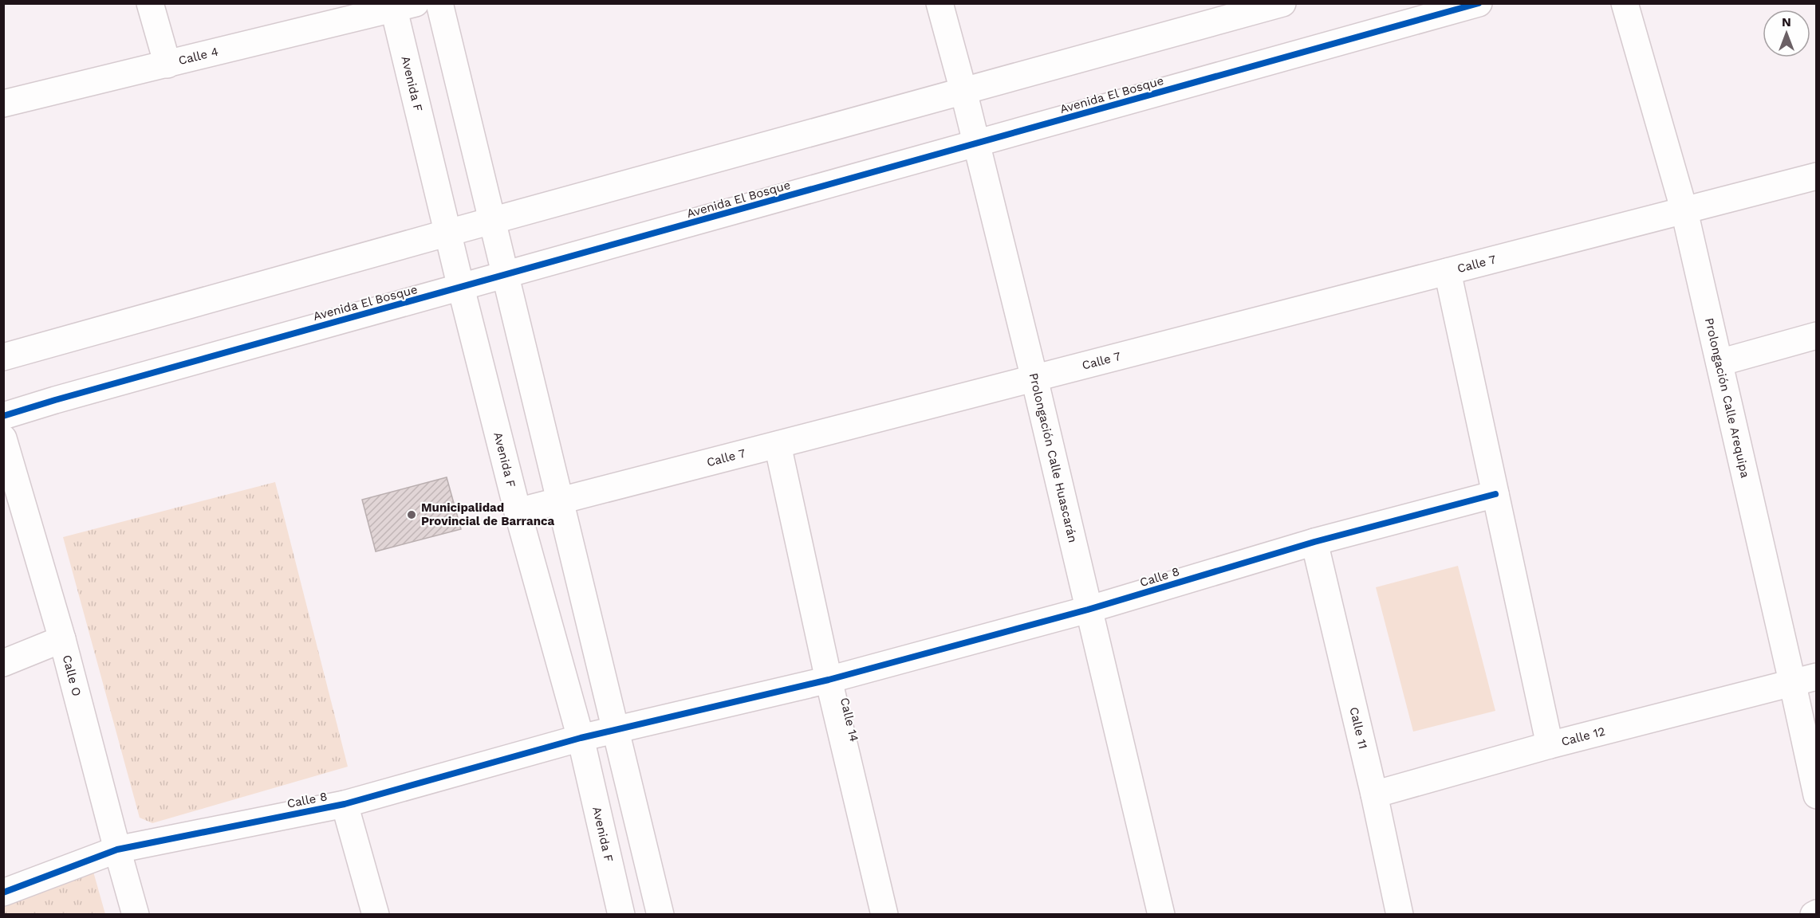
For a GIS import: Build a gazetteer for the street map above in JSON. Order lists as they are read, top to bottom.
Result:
{
  "streets": {
    "street": [
      "Calle 4",
      "Avenida F",
      "Avenida El Bosque",
      "Calle 7",
      "Prolongación Calle Arequipa",
      "Prolongación Calle Huascarán",
      "Calle 8",
      "Calle O",
      "Calle 14",
      "Calle 11",
      "Calle 12"
    ]
  },
  "crossings": [
    ["Calle 4", "Avenida F"],
    ["Avenida F", "Avenida El Bosque"],
    ["Avenida F", "Calle 7"],
    ["Avenida F", "Calle 8"],
    ["Avenida El Bosque", "Prolongación Calle Huascarán"],
    ["Calle 7", "Prolongación Calle Arequipa"],
    ["Calle 7", "Prolongación Calle Huascarán"],
    ["Calle 7", "Calle 14"],
    ["Prolongación Calle Arequipa", "Calle 12"],
    ["Prolongación Calle Huascarán", "Calle 8"],
    ["Calle 8", "Calle O"],
    ["Calle 8", "Calle 14"],
    ["Calle 8", "Calle 11"],
    ["Calle 11", "Calle 12"]
  ],
  "places": ["Municipalidad Provincial de Barranca"],
  "north": "top"
}
